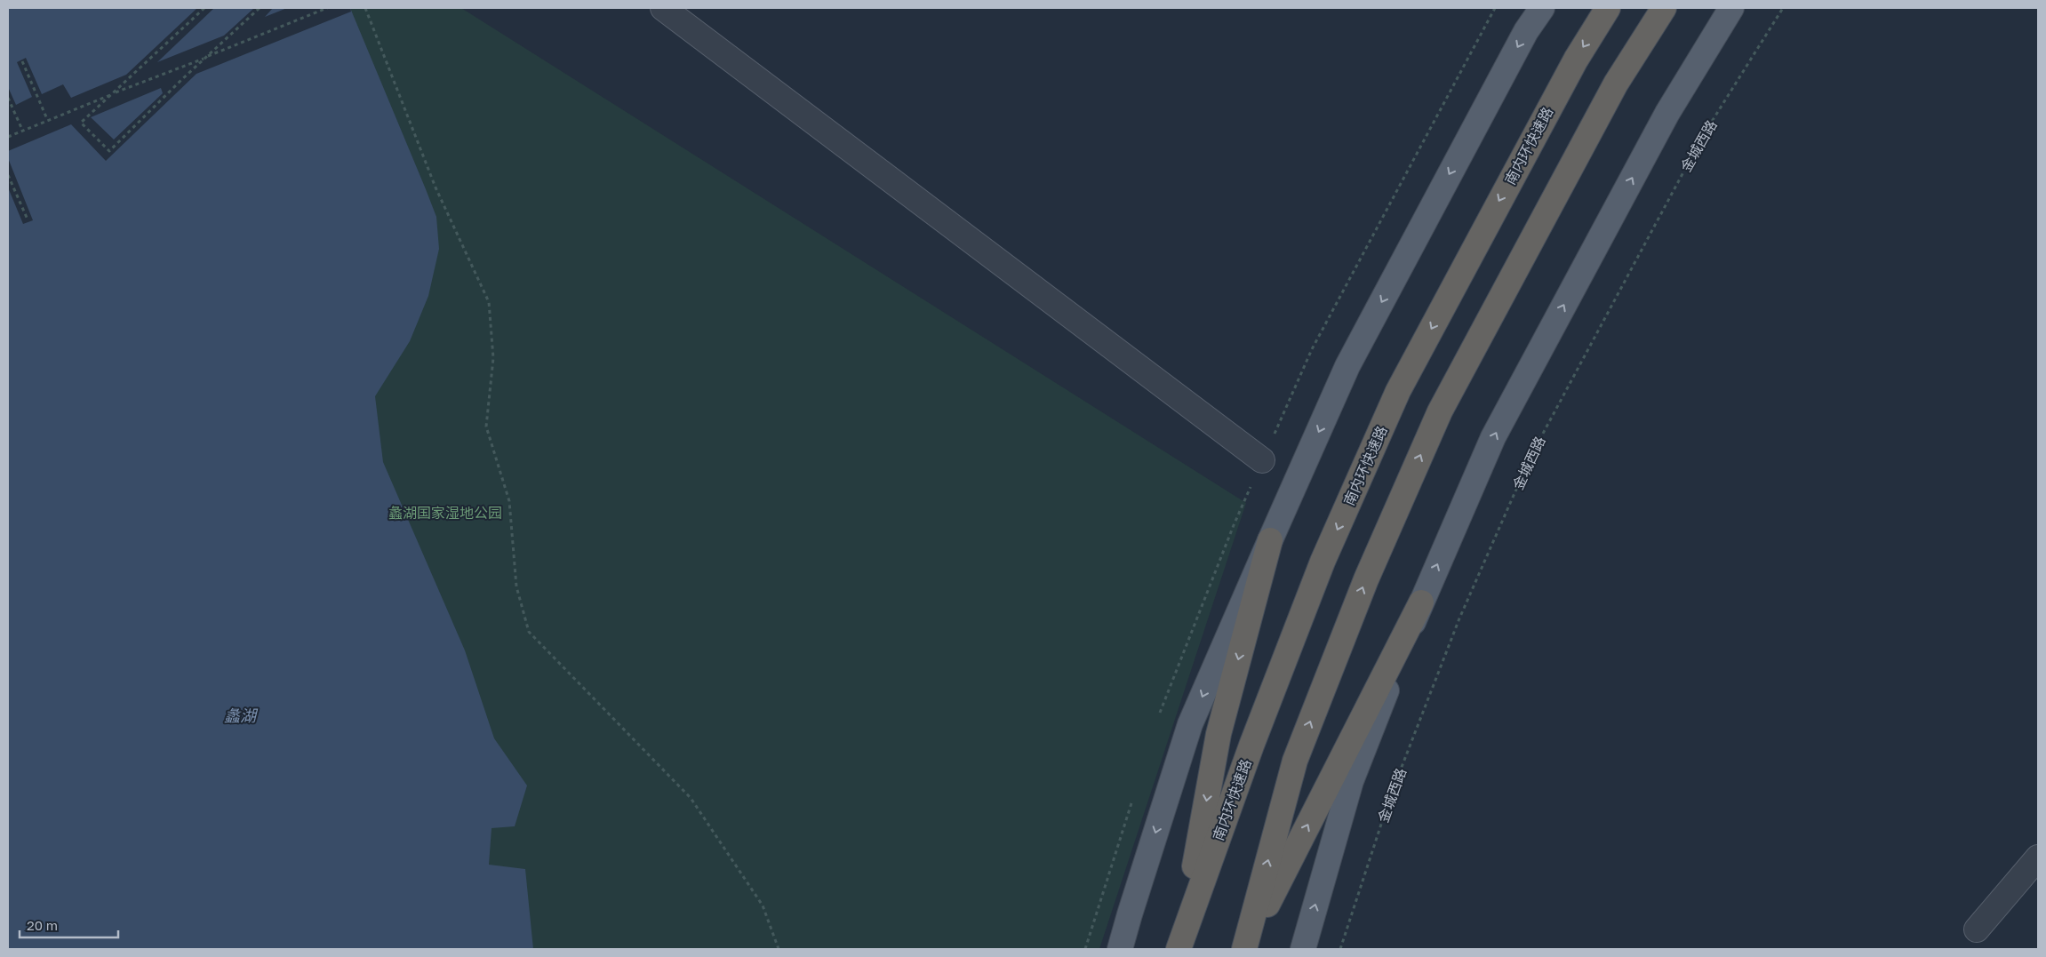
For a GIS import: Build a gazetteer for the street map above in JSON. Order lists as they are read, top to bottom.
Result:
{
  "streets": {
    "highway": ["南内环快速路"],
    "path": ["金城西路"]
  },
  "water": ["蠡湖"],
  "parks": ["蠡湖国家湿地公园"],
  "scale_bar": "20 m"
}
